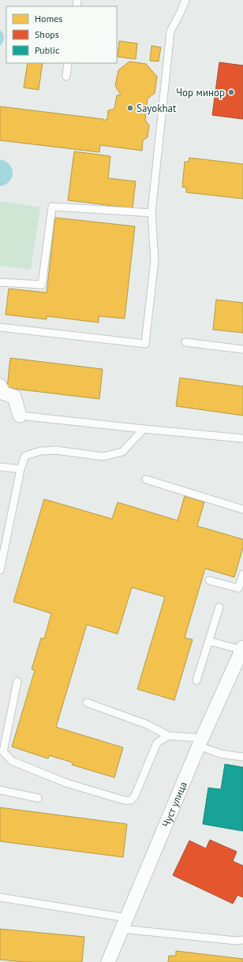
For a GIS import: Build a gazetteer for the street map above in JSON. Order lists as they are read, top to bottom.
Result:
{
  "streets": {
    "street": ["Чуст улица"]
  },
  "places": ["Чор минор", "Sayokhat"],
  "legend": ["Homes", "Shops", "Public"]
}
